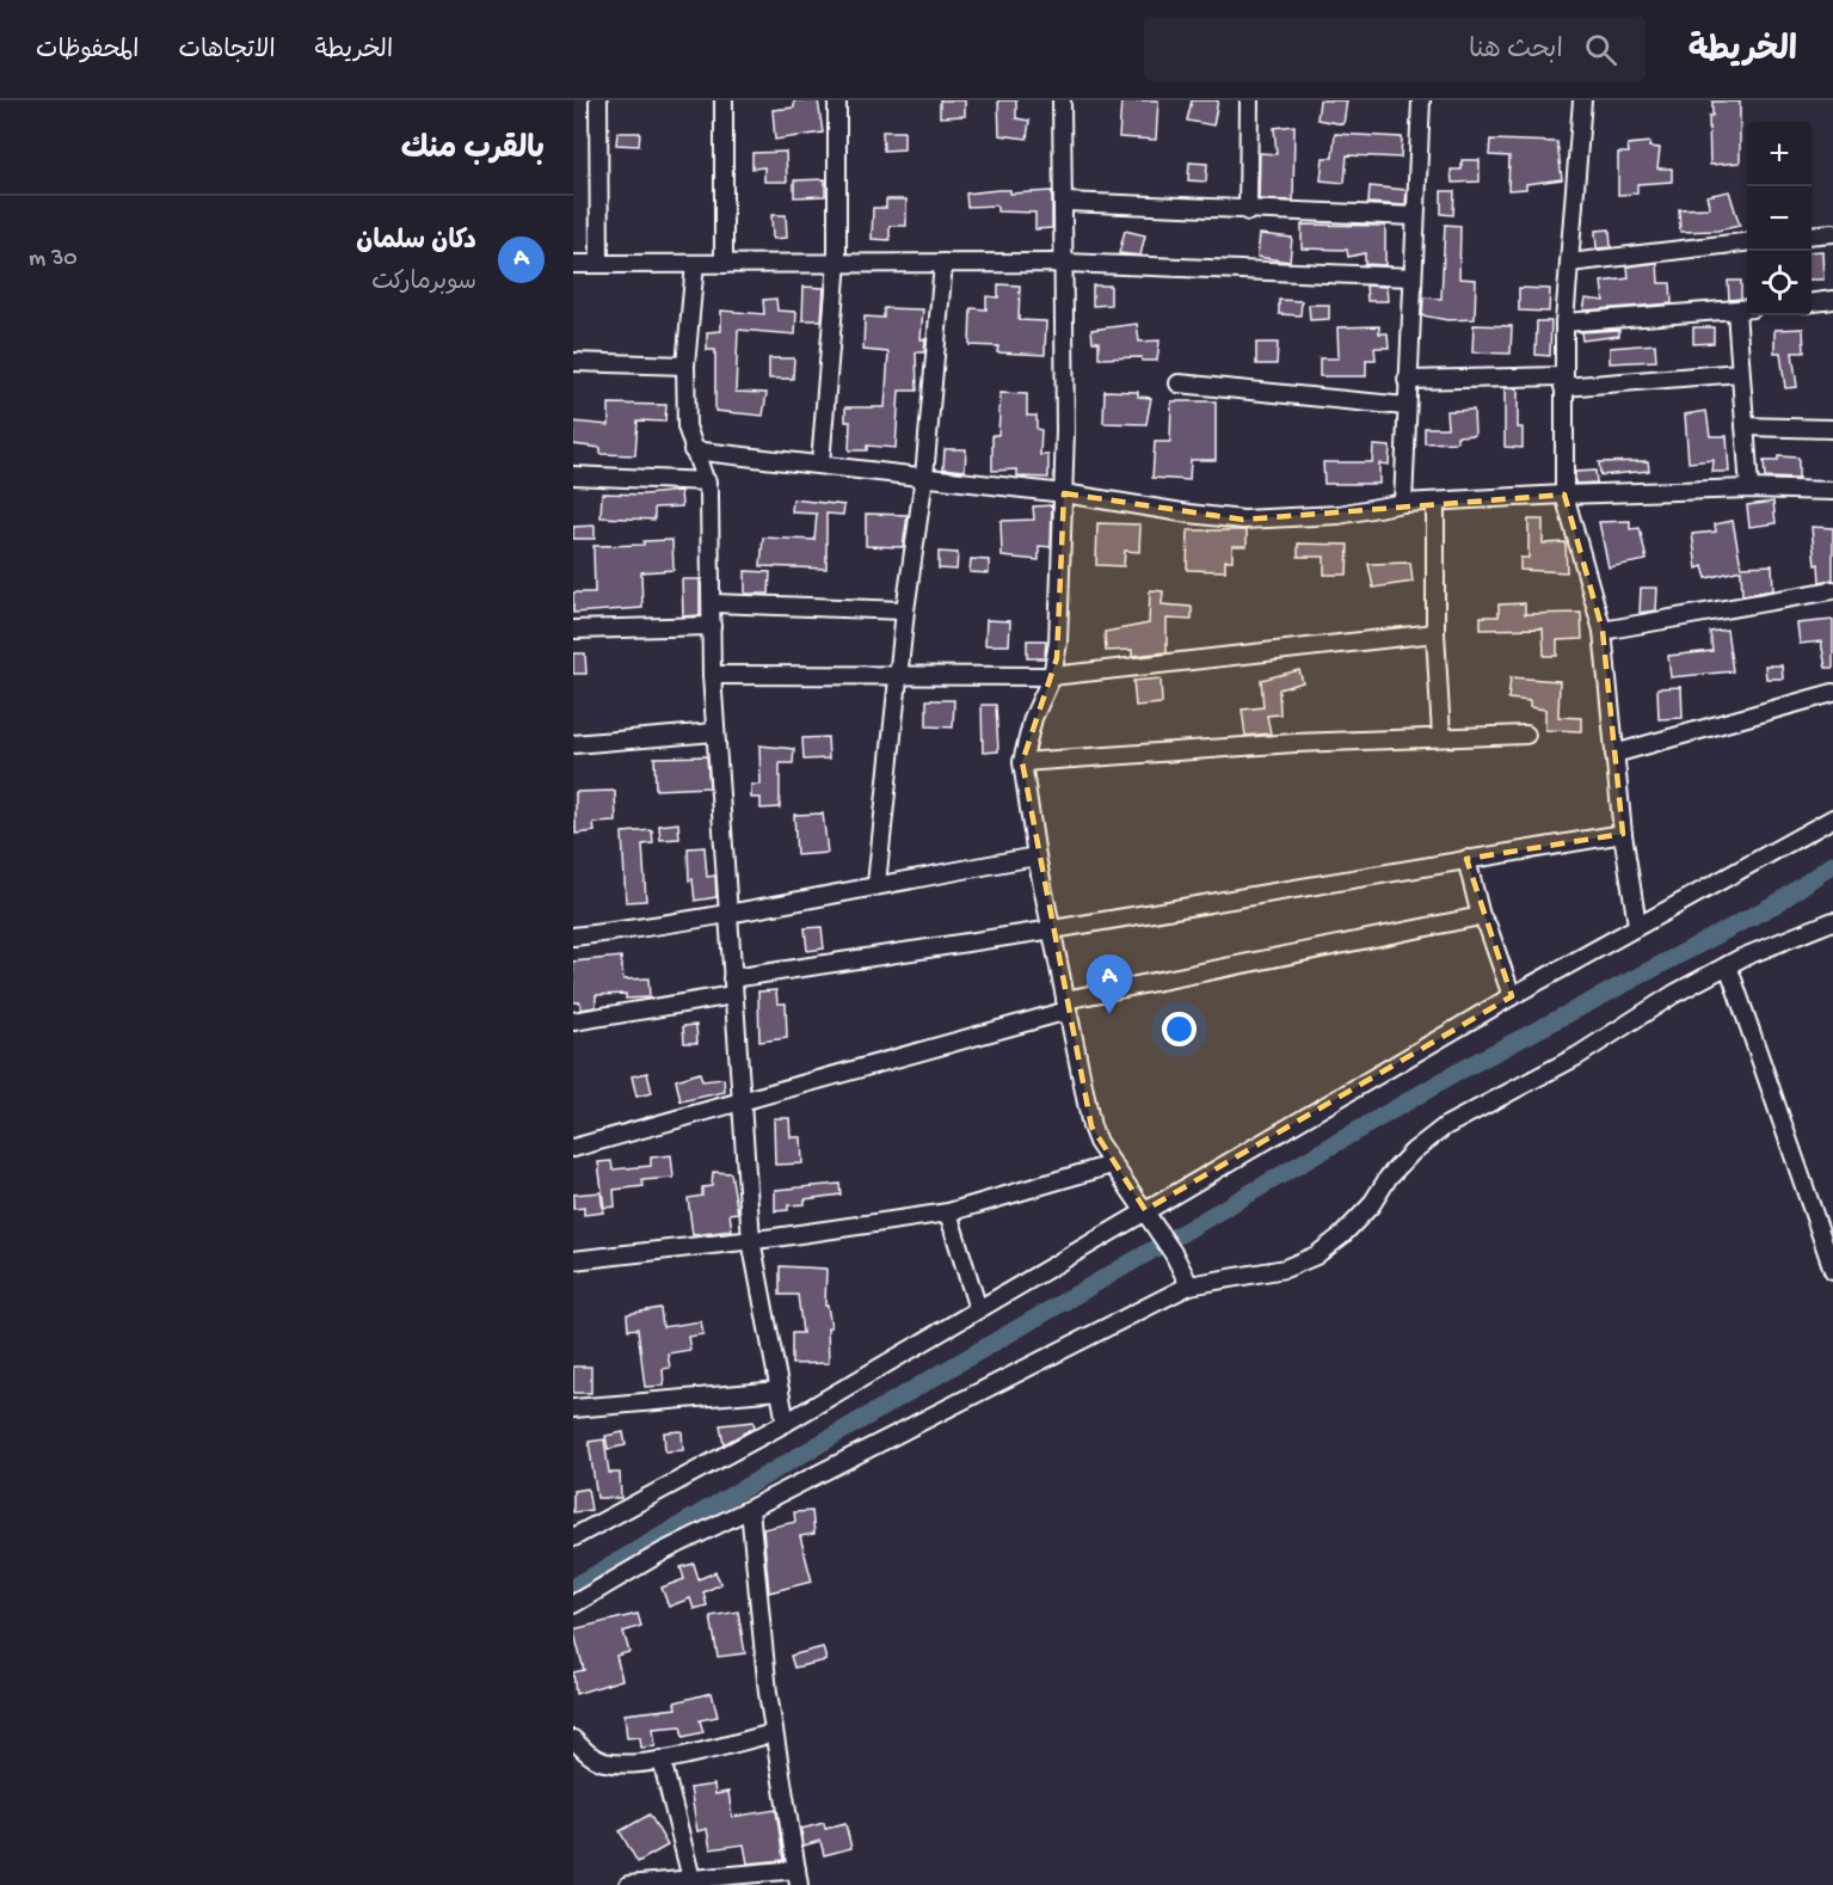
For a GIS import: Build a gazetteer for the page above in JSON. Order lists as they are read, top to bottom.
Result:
{
  "page": {
    "header": "الخريطة",
    "search": "ابحث هنا",
    "nav": ["الخريطة", "الاتجاهات", "المحفوظات"],
    "heading": "بالقرب منك",
    "map_buttons": ["+", "−"],
    "list": [
      {
        "mark": "A",
        "name": "دكان سلمان",
        "note": "سوبرماركت",
        "value": "30 m"
      }
    ],
    "pins": "A"
  }
}
